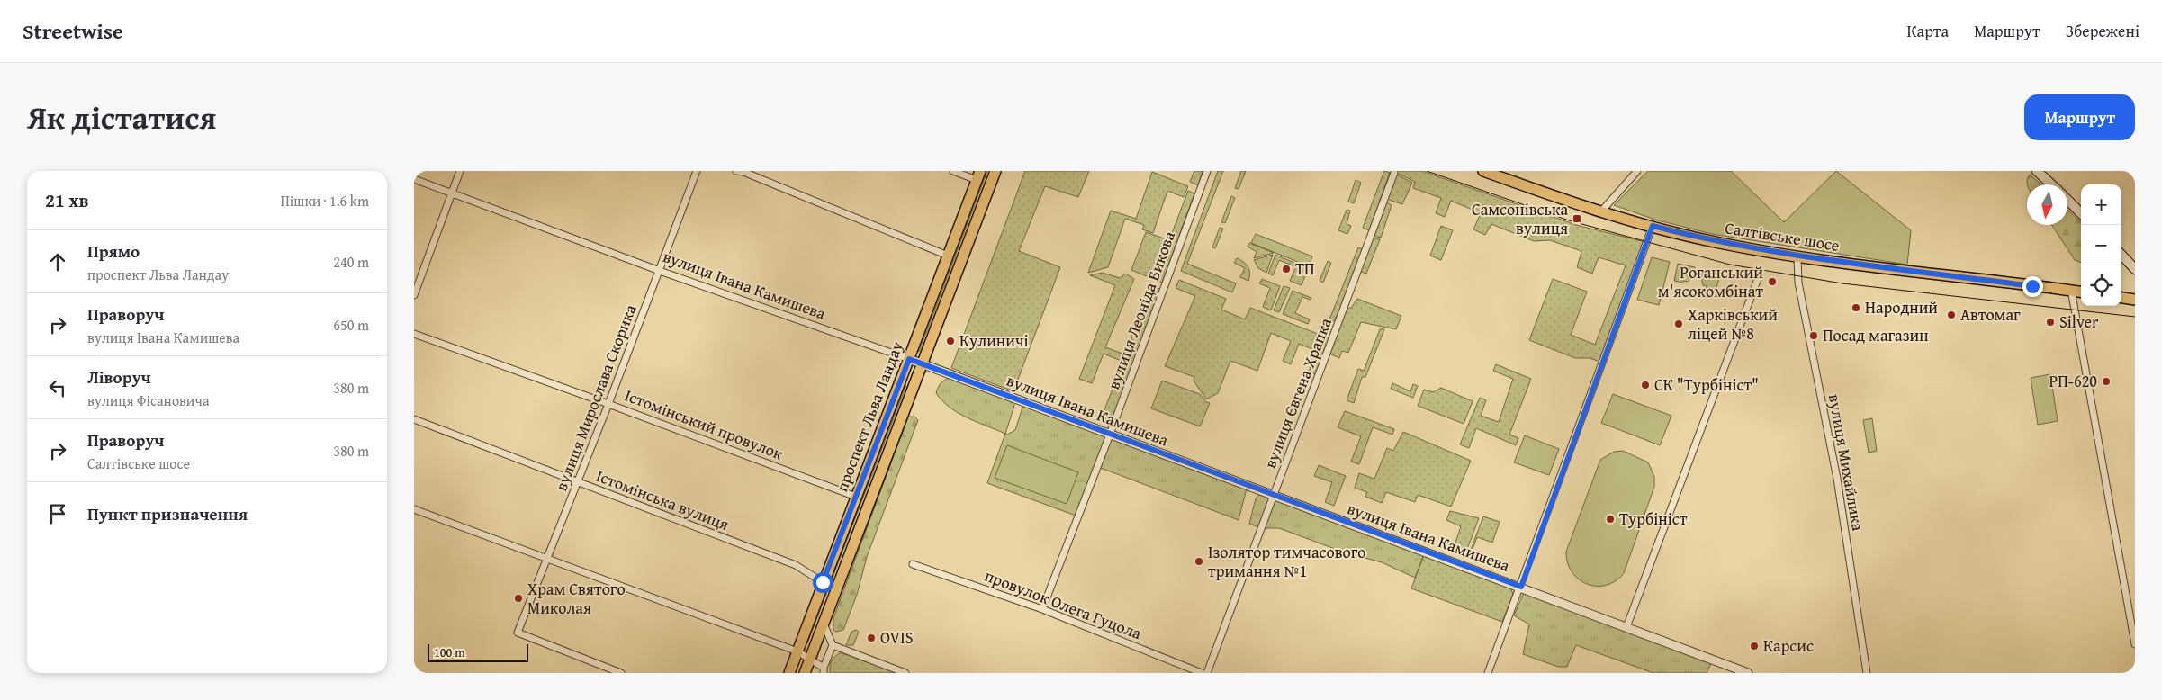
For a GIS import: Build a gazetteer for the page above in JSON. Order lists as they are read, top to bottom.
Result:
{
  "streets": {
    "main road": ["Салтівське шосе", "проспект Льва Ландау"],
    "street": [
      "вулиця Івана Камишева",
      "вулиця Леоніда Бикова",
      "вулиця Євгена Храпка",
      "вулиця Мирослава Скорика",
      "Істомінський провулок",
      "вулиця Михайлика",
      "Істомінська вулиця",
      "провулок Олега Гуцола"
    ]
  },
  "crossings": [
    ["Салтівське шосе", "вулиця Михайлика"],
    ["вулиця Івана Камишева", "вулиця Леоніда Бикова"],
    ["вулиця Івана Камишева", "вулиця Євгена Храпка"],
    ["вулиця Івана Камишева", "вулиця Мирослава Скорика"],
    ["вулиця Івана Камишева", "проспект Льва Ландау"],
    ["вулиця Леоніда Бикова", "провулок Олега Гуцола"],
    ["вулиця Мирослава Скорика", "Істомінський провулок"],
    ["вулиця Мирослава Скорика", "Істомінська вулиця"],
    ["проспект Льва Ландау", "Істомінський провулок"],
    ["проспект Льва Ландау", "Істомінська вулиця"]
  ],
  "places": {
    "transit": ["Самсонівська вулиця"],
    "other": [
      "ТП",
      "Роганський м'ясокомбінат",
      "Народний",
      "Автомаг",
      "Silver",
      "Харківський ліцей №8",
      "Посад магазин",
      "Кулиничі",
      "РП-620",
      "СК \"Турбініст\"",
      "Турбініст",
      "Ізолятор тимчасового тримання №1",
      "Храм Святого Миколая",
      "OVIS",
      "Карсис"
    ]
  },
  "scale_bar": "100 m",
  "north": "bottom",
  "page": {
    "header": "Streetwise",
    "nav": ["Карта", "Маршрут", "Збережені"],
    "title": "Як дістатися",
    "buttons": "Маршрут",
    "heading": ["21 хв", "Пішки · 1.6 km"],
    "map_buttons": ["+", "−"],
    "list": [
      ["Прямо", "проспект Льва Ландау", "240 m"],
      ["Праворуч", "вулиця Івана Камишева", "650 m"],
      ["Ліворуч", "вулиця Фісановича", "380 m"],
      ["Праворуч", "Салтівське шосе", "380 m"],
      "Пункт призначення"
    ],
    "scale": "100 m"
  }
}
